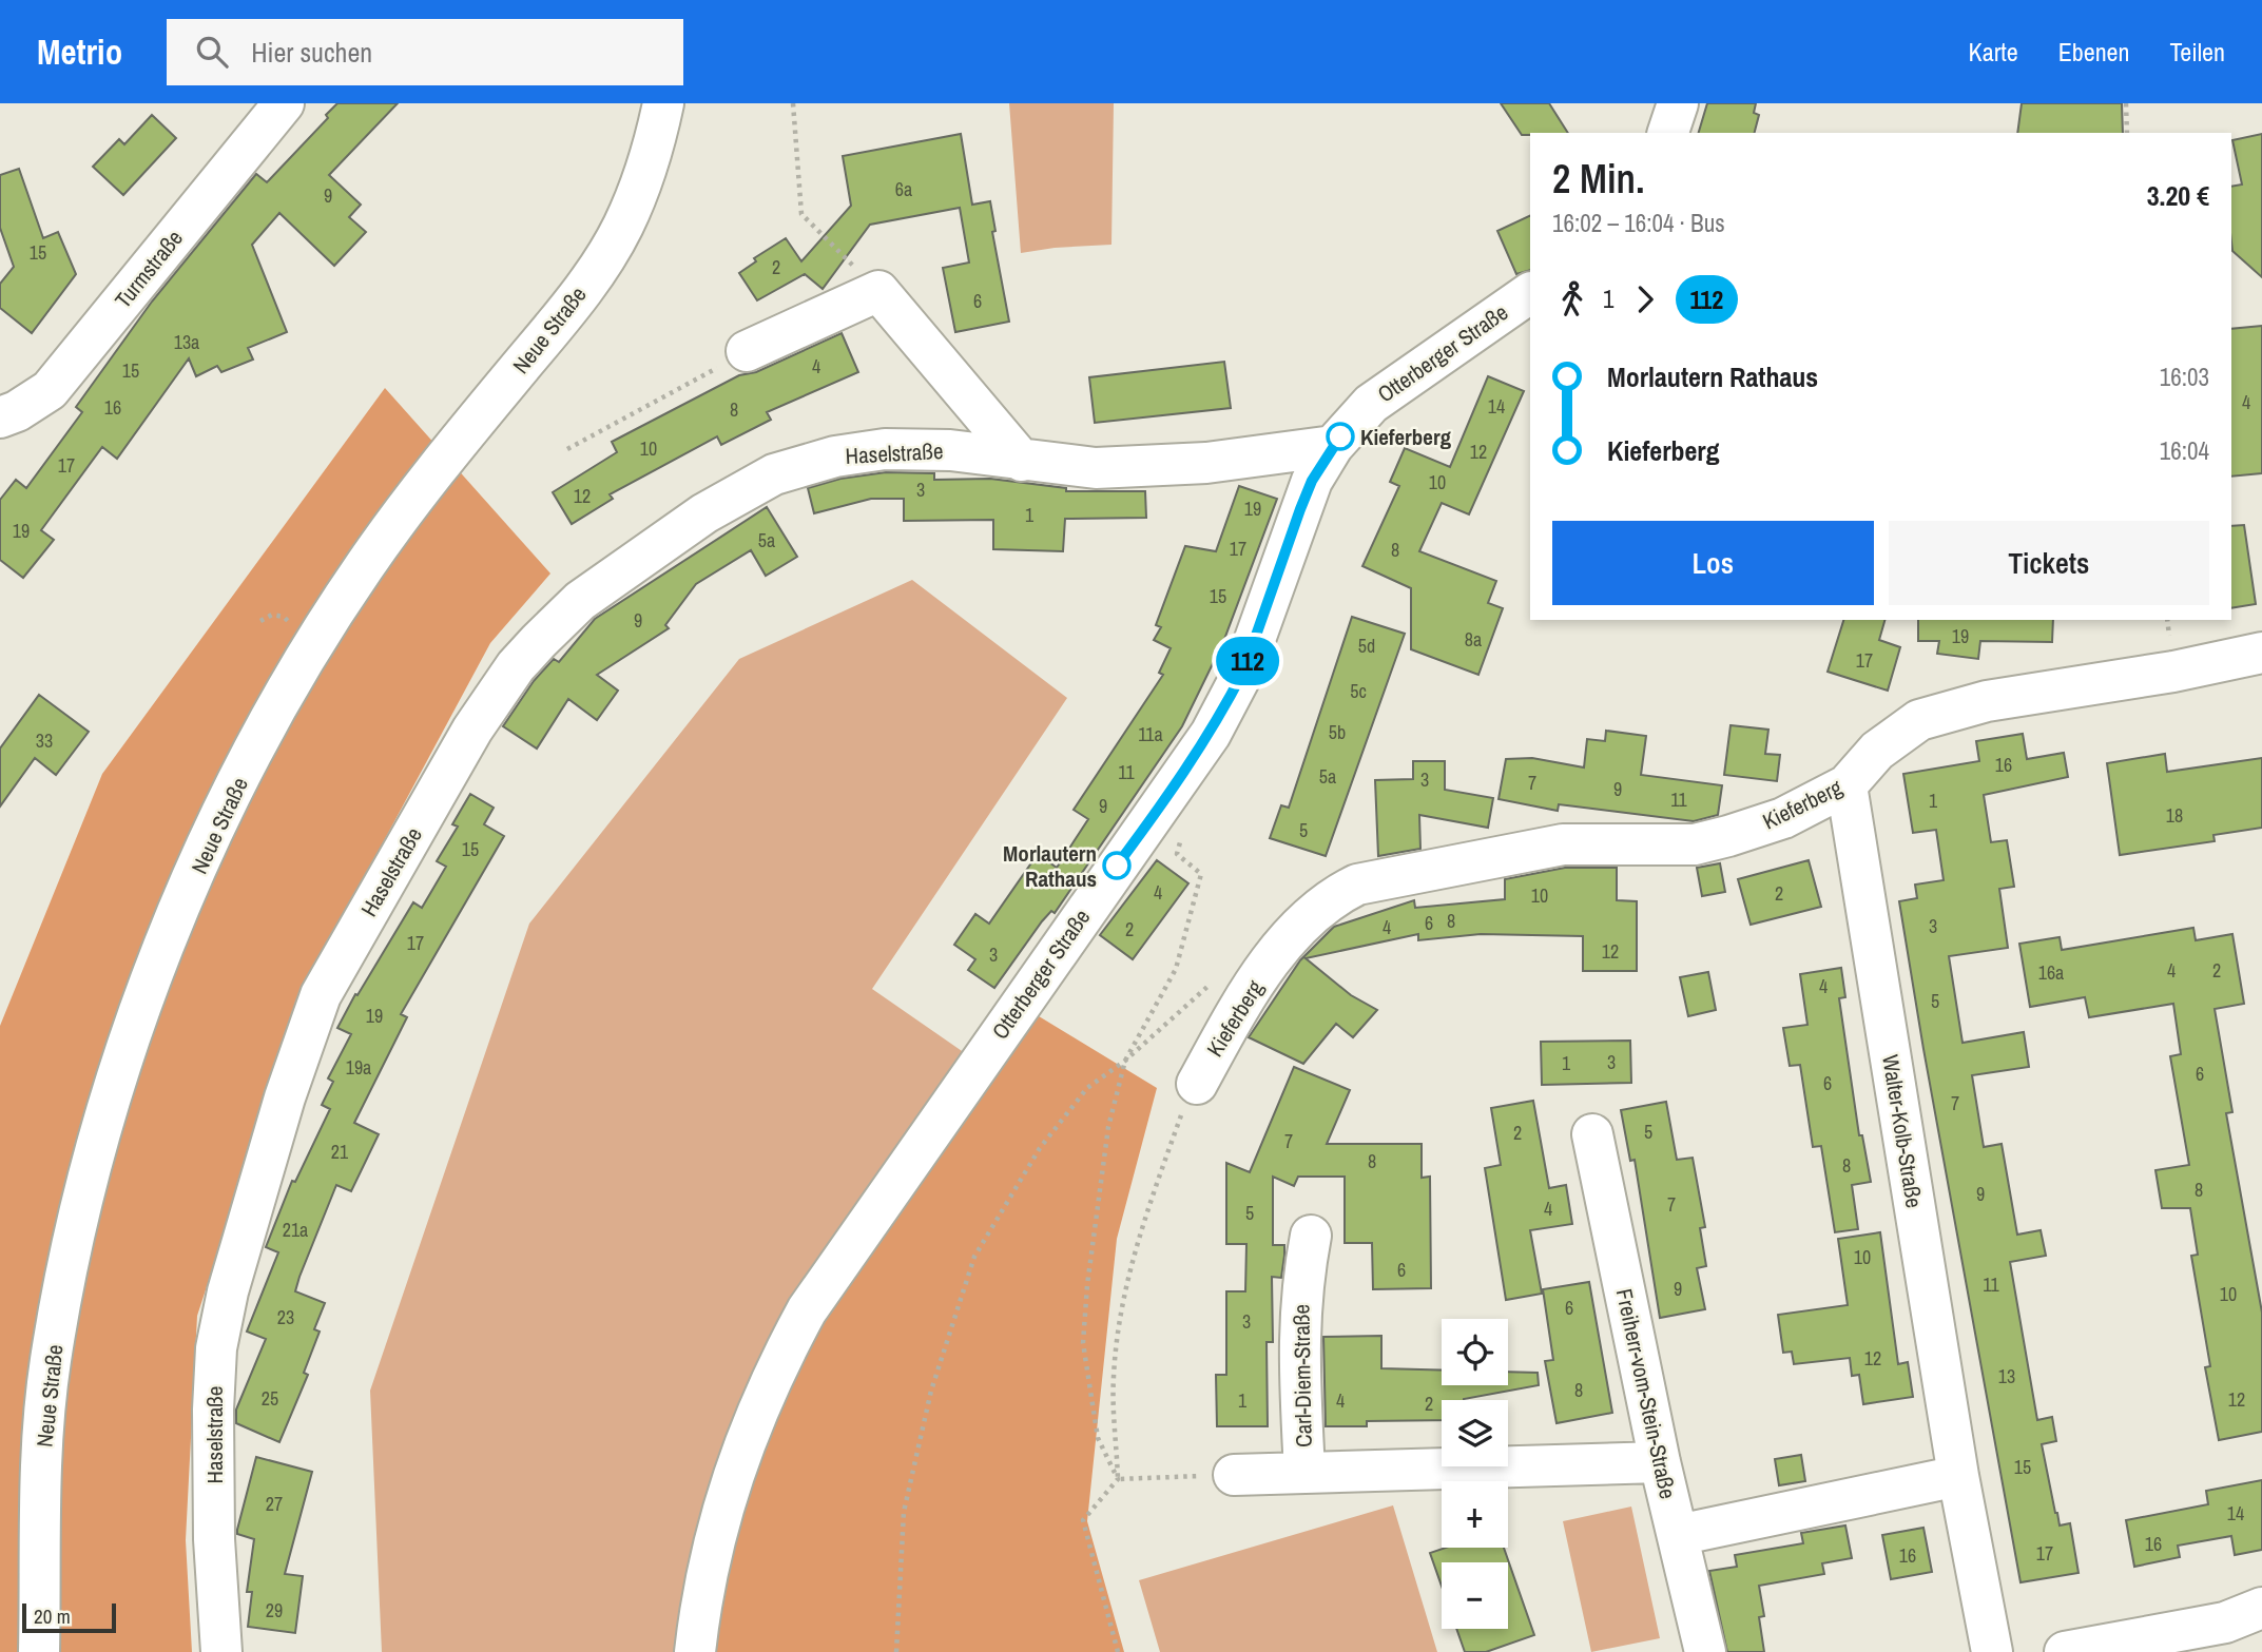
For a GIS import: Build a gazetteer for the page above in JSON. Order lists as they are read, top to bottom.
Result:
{
  "streets": {
    "street": [
      "Turmstraße",
      "Neue Straße",
      "Otterberger Straße",
      "Haselstraße",
      "Kieferberg",
      "Walter-Kolb-Straße",
      "Carl-Diem-Straße",
      "Freiherr-vom-Stein-Straße"
    ]
  },
  "crossings": [
    ["Otterberger Straße", "Haselstraße"],
    ["Kieferberg", "Walter-Kolb-Straße"],
    ["Carl-Diem-Straße", "Freiherr-vom-Stein-Straße"]
  ],
  "places": ["Kieferberg", "Morlautern Rathaus"],
  "lines": ["bus line 112"],
  "house_numbers": [
    "6a",
    "9",
    "15",
    "2",
    "6",
    "13a",
    "4",
    "15",
    "4",
    "14",
    "16",
    "8",
    "10",
    "12",
    "17",
    "10",
    "3",
    "12",
    "19",
    "1",
    "19",
    "5a",
    "17",
    "8",
    "15",
    "9",
    "19",
    "8a",
    "5d",
    "17",
    "5c",
    "5b",
    "11a",
    "33",
    "16",
    "11",
    "5a",
    "3",
    "7",
    "9",
    "11",
    "1",
    "9",
    "18",
    "5",
    "15",
    "4",
    "2",
    "10",
    "8",
    "6",
    "3",
    "4",
    "2",
    "17",
    "12",
    "3",
    "4",
    "2",
    "16a",
    "4",
    "5",
    "19",
    "3",
    "1",
    "19a",
    "6",
    "6",
    "7",
    "5",
    "2",
    "7",
    "21",
    "8",
    "8",
    "8",
    "9",
    "7",
    "4",
    "5",
    "21a",
    "10",
    "6",
    "11",
    "9",
    "10",
    "6",
    "23",
    "3",
    "12",
    "13",
    "8",
    "25",
    "12",
    "1",
    "4",
    "2",
    "15",
    "27",
    "14",
    "16",
    "17",
    "16",
    "29"
  ],
  "scale_bar": "20 m",
  "page": {
    "header": "Metrio",
    "search": "Hier suchen",
    "nav": ["Karte", "Ebenen", "Teilen"],
    "on_map": "112",
    "heading": ["2 Min.", "16:02 – 16:04 · Bus", "3.20 €"],
    "legs": ["1", "112"],
    "list": [
      {
        "name": "Morlautern Rathaus",
        "value": "16:03"
      },
      {
        "name": "Kieferberg",
        "value": "16:04"
      }
    ],
    "buttons": ["Los", "Tickets"],
    "map_buttons": ["+", "−"],
    "scale": "20 m"
  }
}
